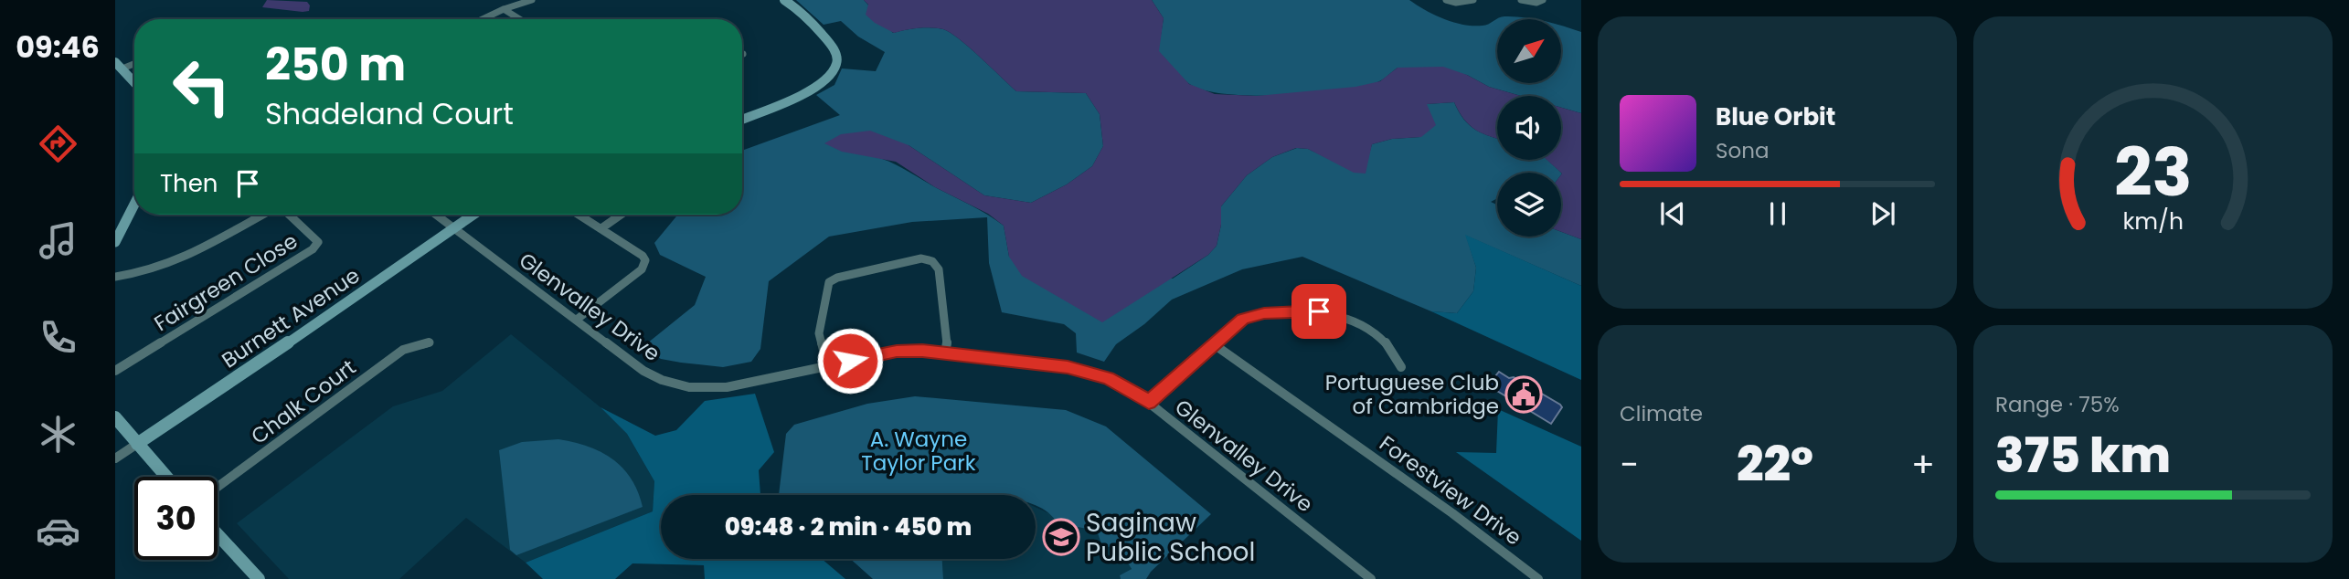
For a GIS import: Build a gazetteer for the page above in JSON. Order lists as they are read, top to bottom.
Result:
{
  "streets": {
    "street": [
      "Fairgreen Close",
      "Glenvalley Drive",
      "Burnett Avenue",
      "Chalk Court",
      "Forestview Drive"
    ]
  },
  "crossings": [
    ["Glenvalley Drive", "Burnett Avenue"]
  ],
  "parks": ["A. Wayne Taylor Park"],
  "places": {
    "public building": ["Portuguese Club of Cambridge"],
    "school or university": ["Saginaw Public School"]
  },
  "north": "top right",
  "page": {
    "tabs": "09:46",
    "turn": ["250 m", "Shadeland Court"],
    "song": ["Blue Orbit", "Sona"],
    "then": "Then",
    "tile": [
      "Climate",
      ["Range · 75%", "375 km"]
    ],
    "heat": ["−", "22°", "+"],
    "limit": "30",
    "trip": "09:48 · 2 min · 450 m",
    "gauge": ["23", "km/h"]
  }
}
